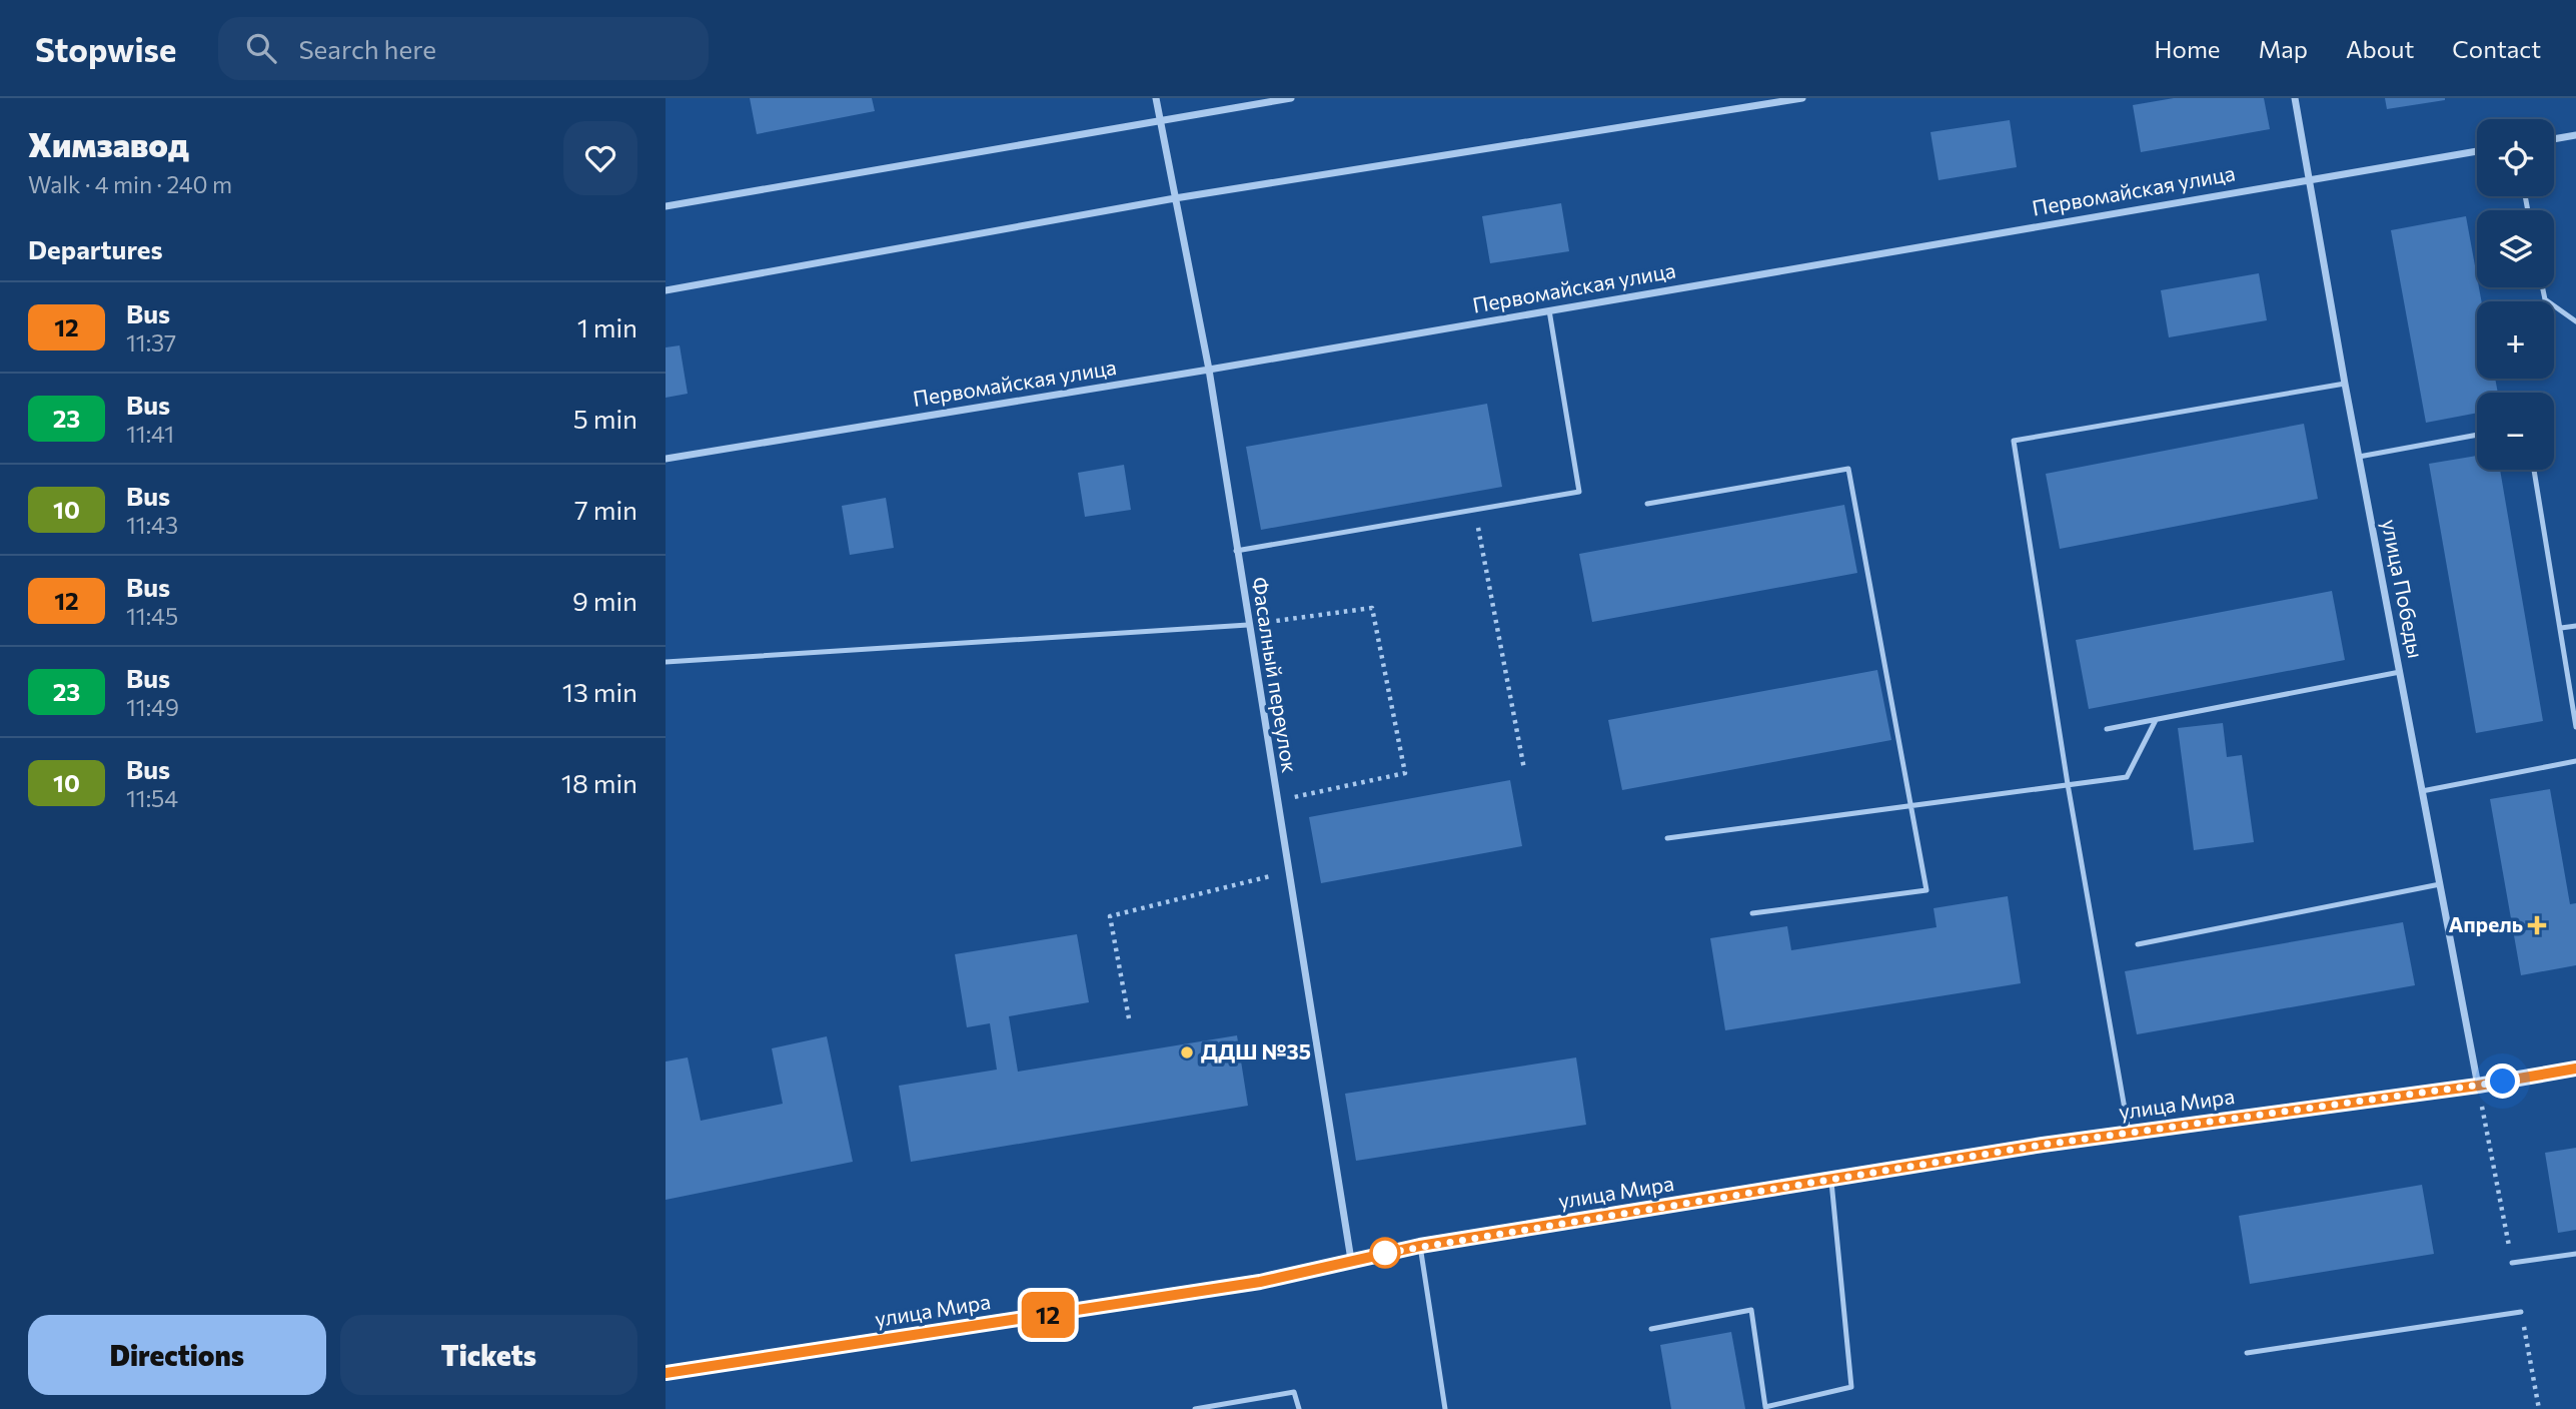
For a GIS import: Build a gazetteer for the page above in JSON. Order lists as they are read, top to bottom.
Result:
{
  "streets": {
    "main road": ["улица Мира"],
    "street": ["Первомайская улица", "улица Победы", "Фасалный переулок"]
  },
  "crossings": [
    ["Первомайская улица", "улица Победы"],
    ["Первомайская улица", "Фасалный переулок"],
    ["улица Победы", "улица Мира"],
    ["Фасалный переулок", "улица Мира"]
  ],
  "places": {
    "health": ["Апрель"],
    "other": ["ДДШ №35"]
  },
  "lines": ["bus line 12"],
  "page": {
    "header": "Stopwise",
    "search": "Search here",
    "nav": [
      "Home",
      "Map",
      "About",
      "Contact"
    ],
    "heading": [
      ["Химзавод", "Walk · 4 min · 240 m"],
      "Departures"
    ],
    "on_map": "12",
    "map_buttons": ["+", "−"],
    "list": [
      {
        "mark": "12",
        "name": "Bus",
        "note": "11:37",
        "value": "1 min"
      },
      {
        "mark": "23",
        "name": "Bus",
        "note": "11:41",
        "value": "5 min"
      },
      {
        "mark": "10",
        "name": "Bus",
        "note": "11:43",
        "value": "7 min"
      },
      {
        "mark": "12",
        "name": "Bus",
        "note": "11:45",
        "value": "9 min"
      },
      {
        "mark": "23",
        "name": "Bus",
        "note": "11:49",
        "value": "13 min"
      },
      {
        "mark": "10",
        "name": "Bus",
        "note": "11:54",
        "value": "18 min"
      }
    ],
    "buttons": ["Directions", "Tickets"]
  }
}
